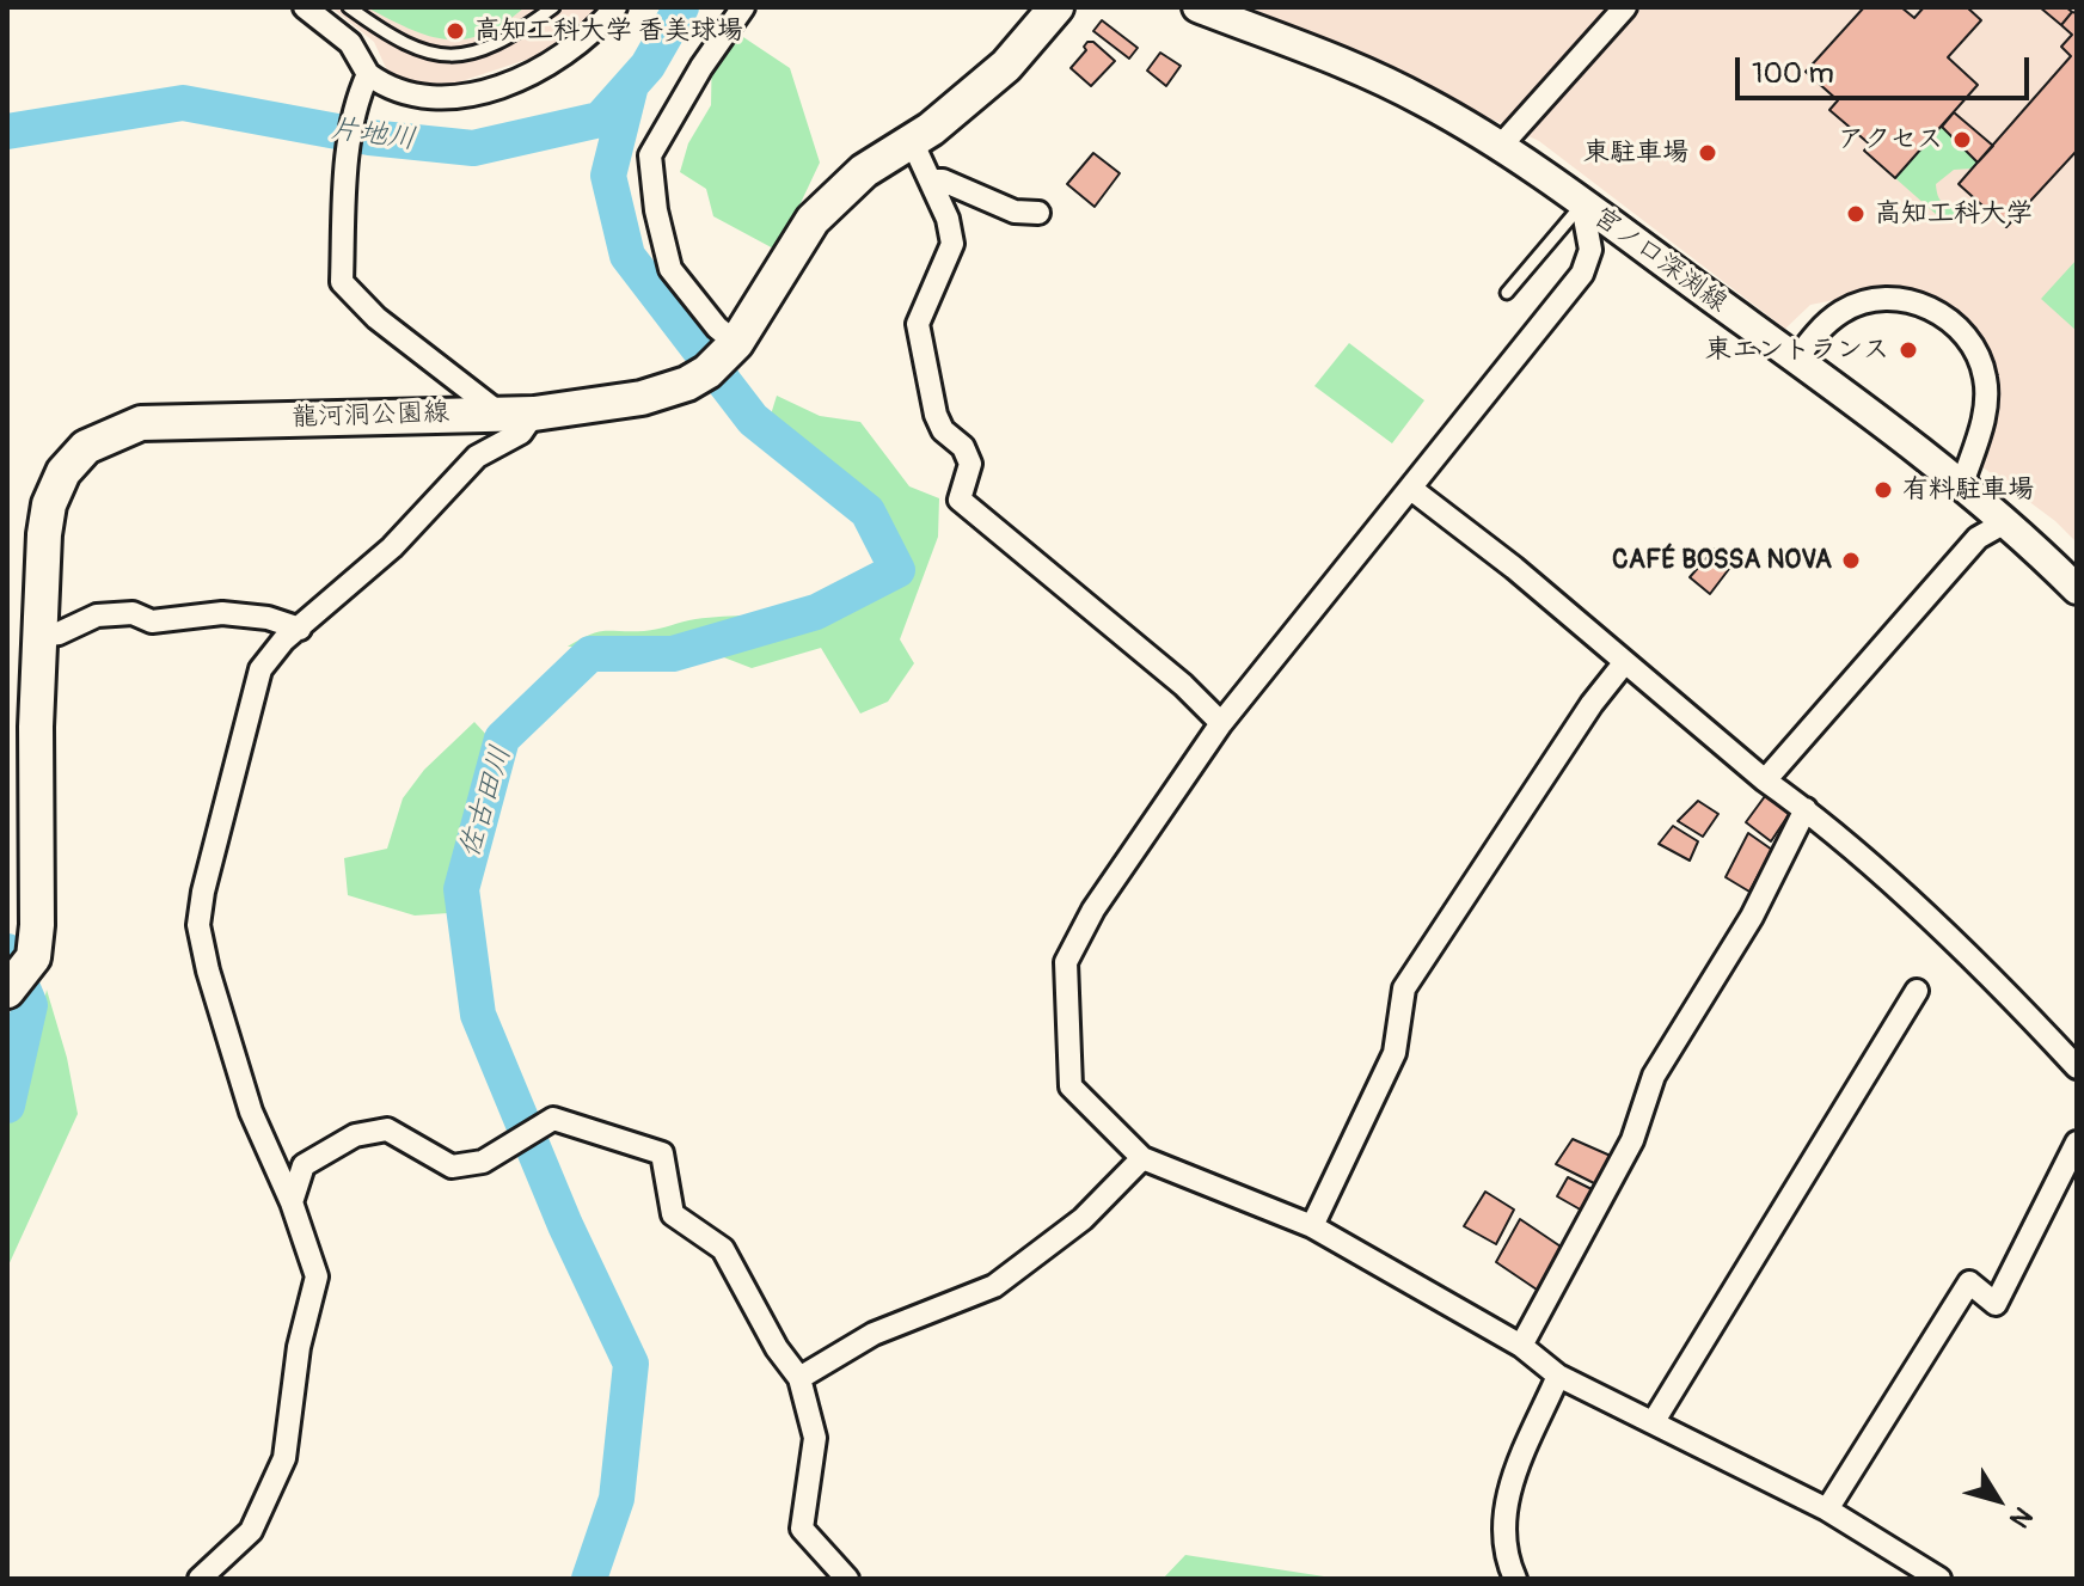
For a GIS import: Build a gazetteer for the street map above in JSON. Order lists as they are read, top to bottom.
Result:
{
  "streets": {
    "main road": ["宮ノ口深渕線", "龍河洞公園線"]
  },
  "water": ["片地川", "佐古田川"],
  "places": [
    "高知工科大学 香美球場",
    "アクセス",
    "東駐車場",
    "高知工科大学",
    "東エントランス",
    "有料駐車場",
    "CAFÉ BOSSA NOVA"
  ],
  "scale_bar": "100 m",
  "north": "bottom right"
}
